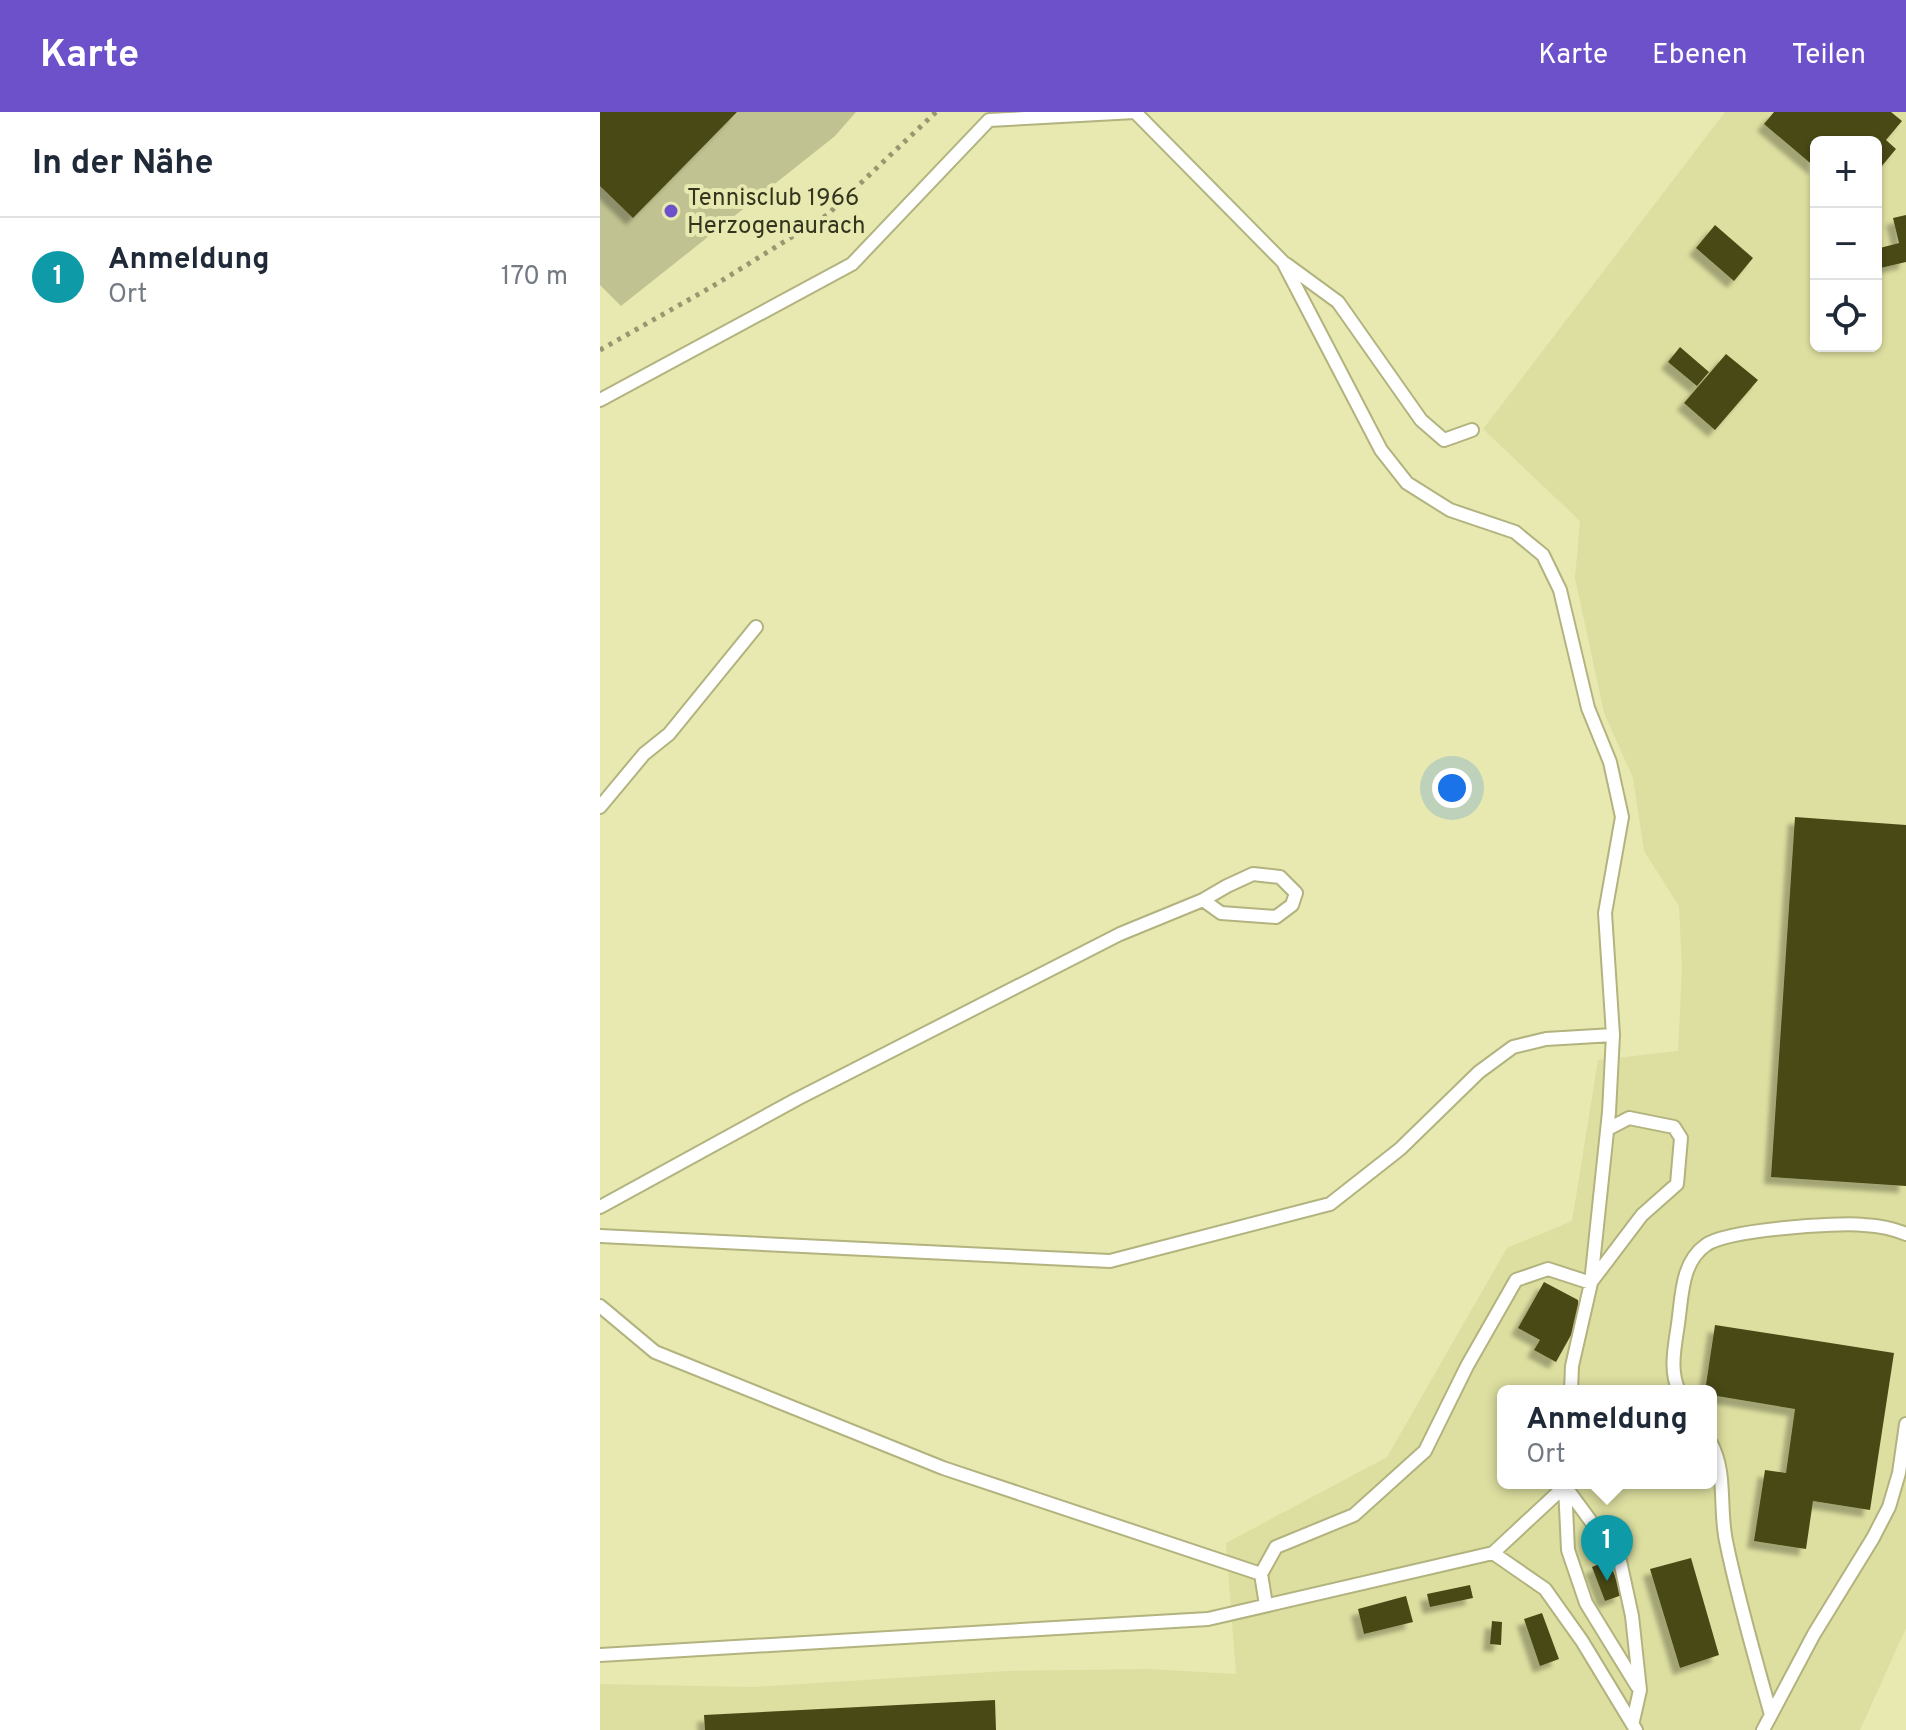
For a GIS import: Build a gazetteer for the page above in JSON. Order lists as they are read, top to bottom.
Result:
{
  "places": ["Tennisclub 1966 Herzogenaurach"],
  "page": {
    "header": "Karte",
    "nav": ["Karte", "Ebenen", "Teilen"],
    "heading": "In der Nähe",
    "map_buttons": ["+", "−"],
    "list": [
      {
        "mark": "1",
        "name": "Anmeldung",
        "note": "Ort",
        "value": "170 m"
      }
    ],
    "popup": ["Anmeldung", "Ort"],
    "pins": "1"
  }
}
